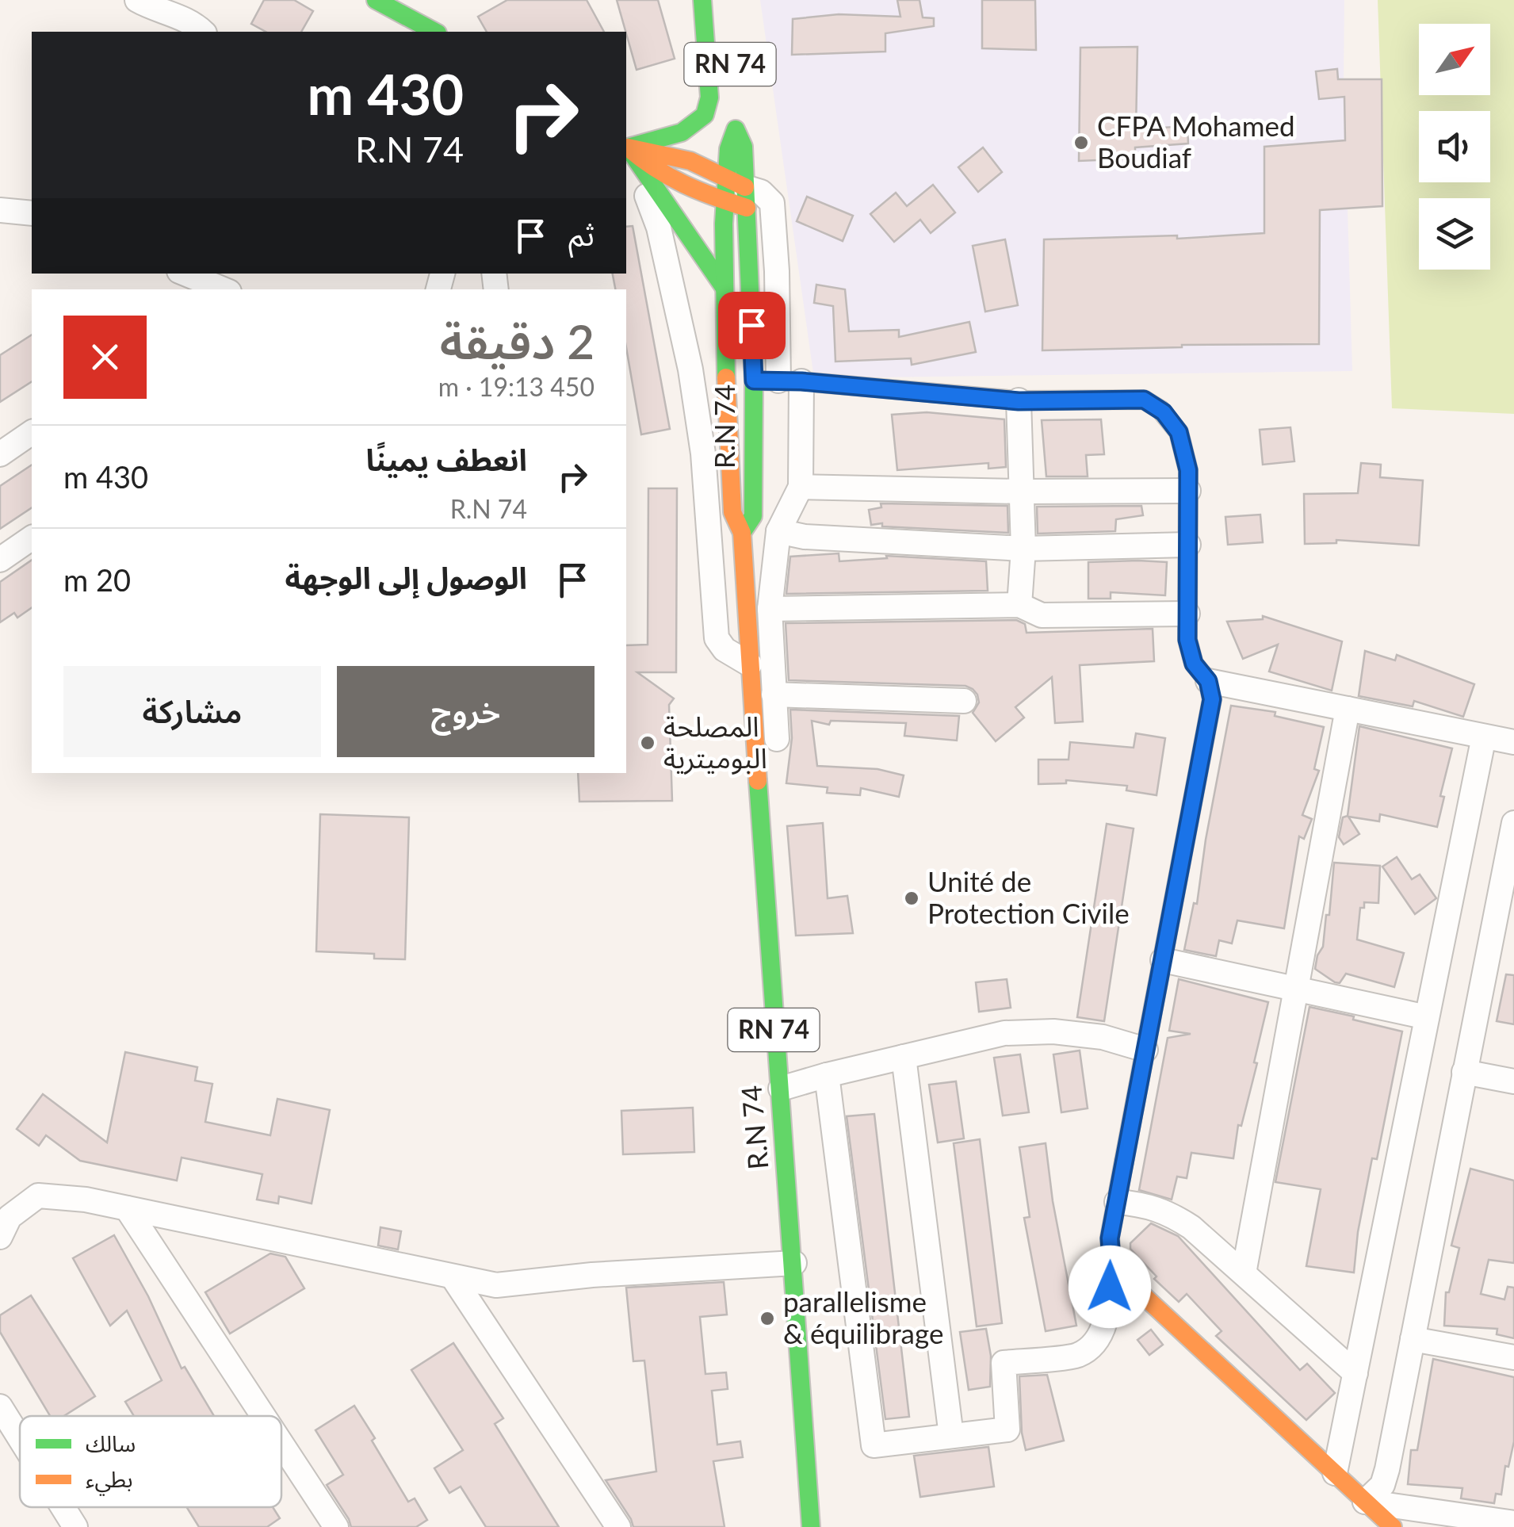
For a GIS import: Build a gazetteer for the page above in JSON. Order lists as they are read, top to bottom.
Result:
{
  "streets": {
    "main road": ["RN 74", "R.N 74"]
  },
  "places": [
    "CFPA Mohamed Boudiaf",
    "المصلحة البوميترية",
    "Unité de Protection Civile",
    "parallelisme & équilibrage"
  ],
  "legend": ["سالك", "بطيء"],
  "north": "top right",
  "page": {
    "turn": ["430 m", "R.N 74"],
    "then": "ثم",
    "heading": ["2 دقيقة", "450 m · 19:13"],
    "list": [
      {
        "name": "انعطف يمينًا",
        "note": "R.N 74",
        "value": "430 m"
      },
      {
        "name": "الوصول إلى الوجهة",
        "value": "20 m"
      }
    ],
    "buttons": ["خروج", "مشاركة"]
  }
}
